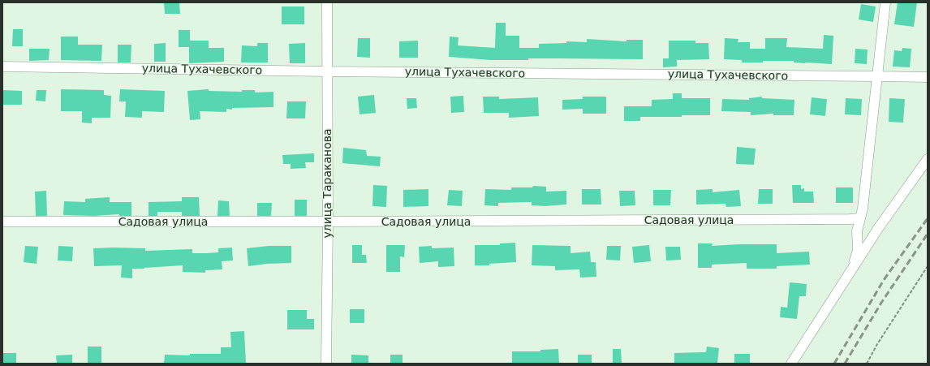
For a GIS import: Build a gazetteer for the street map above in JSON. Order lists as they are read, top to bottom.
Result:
{
  "streets": {
    "street": ["улица Тухачевского", "улица Тараканова", "Садовая улица"]
  },
  "crossings": [
    ["улица Тухачевского", "улица Тараканова"],
    ["улица Тараканова", "Садовая улица"]
  ]
}
